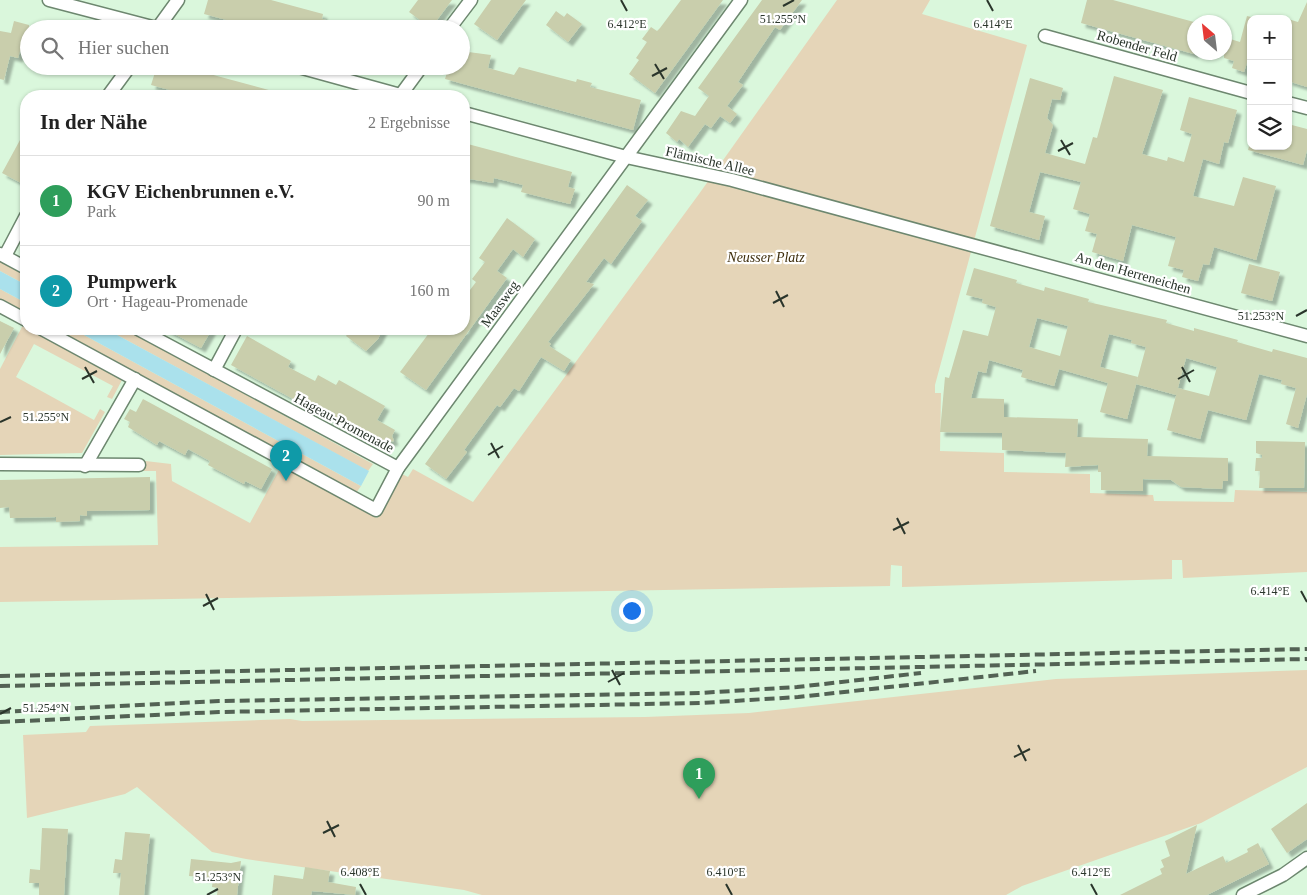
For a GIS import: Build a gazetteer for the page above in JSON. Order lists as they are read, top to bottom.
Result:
{
  "streets": {
    "street": [
      "Robender Feld",
      "Flämische Allee",
      "An den Herreneichen",
      "Maasweg",
      "Hageau-Promenade"
    ]
  },
  "crossings": [
    ["Flämische Allee", "An den Herreneichen"],
    ["Flämische Allee", "Maasweg"],
    ["Maasweg", "Hageau-Promenade"]
  ],
  "parks": ["Neusser Platz"],
  "north": "top left",
  "page": {
    "map_buttons": ["+", "−"],
    "search": "Hier suchen",
    "heading": ["In der Nähe", "2 Ergebnisse"],
    "list": [
      {
        "mark": "1",
        "name": "KGV Eichenbrunnen e.V.",
        "note": "Park",
        "value": "90 m"
      },
      {
        "mark": "2",
        "name": "Pumpwerk",
        "note": "Ort · Hageau-Promenade",
        "value": "160 m"
      }
    ],
    "pins": ["2", "1"]
  },
  "coordinates": [
    "51.255°N",
    "6.412°E",
    "6.414°E",
    "51.253°N",
    "51.254°N",
    "6.408°E",
    "6.410°E"
  ]
}
